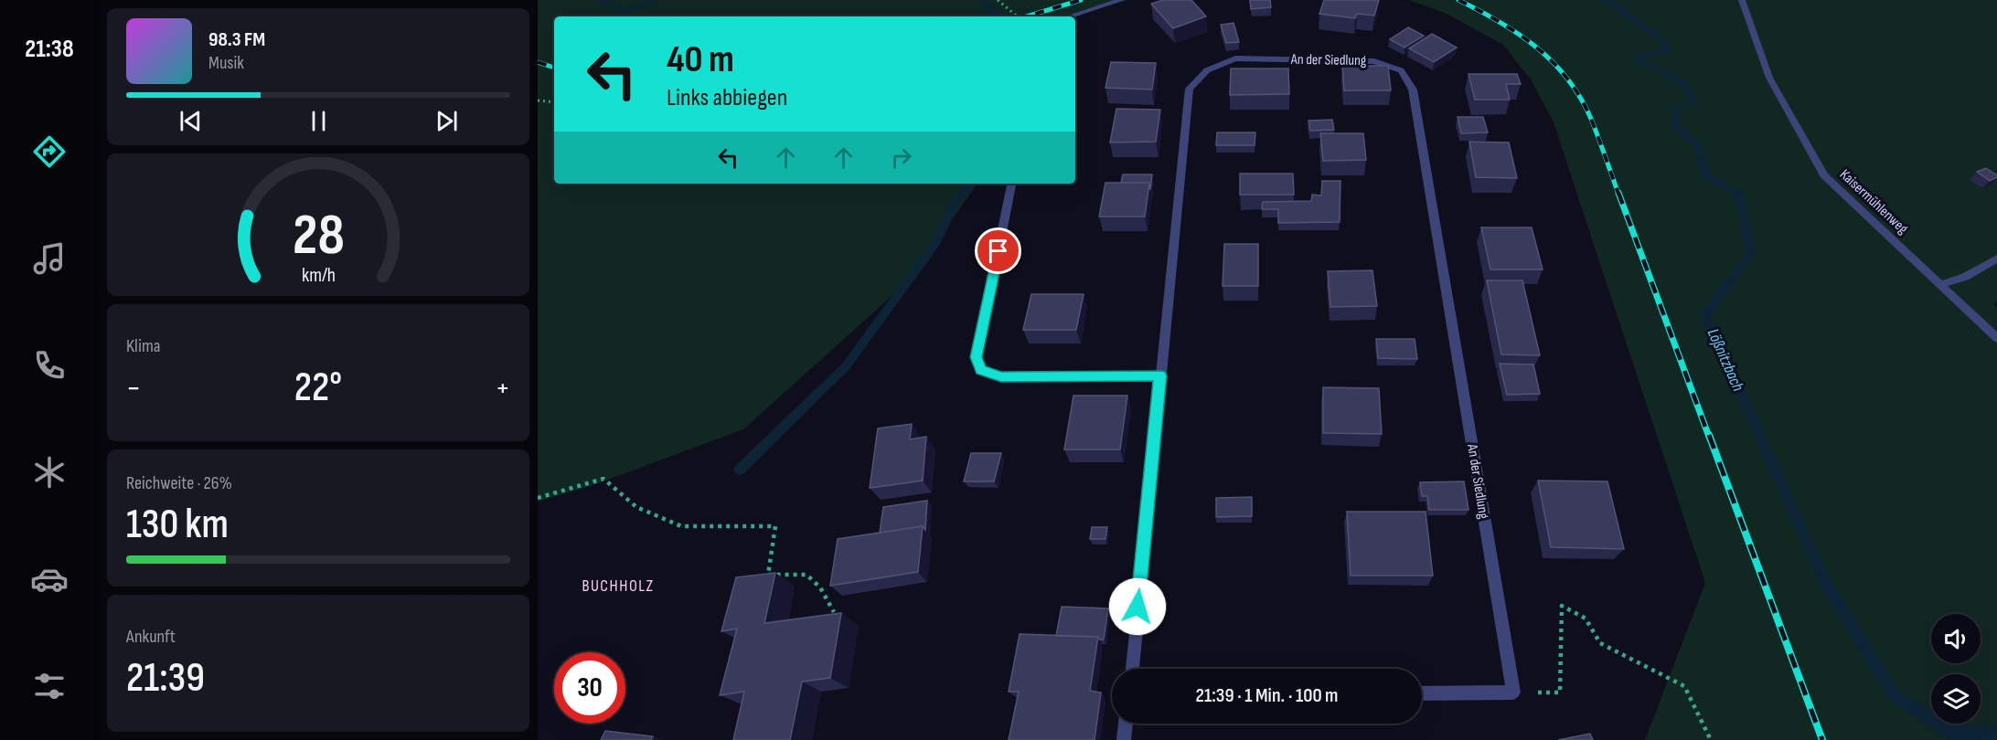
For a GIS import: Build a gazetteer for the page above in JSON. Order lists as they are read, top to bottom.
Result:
{
  "streets": {
    "street": ["An der Siedlung", "Kaisermühlenweg"]
  },
  "districts": ["BUCHHOLZ"],
  "water": ["Lößnitzbach"],
  "page": {
    "tabs": "21:38",
    "turn": ["40 m", "Links abbiegen"],
    "song": ["98.3 FM", "Musik"],
    "tile": [
      "Klima",
      ["Reichweite · 26%", "130 km"],
      ["Ankunft", "21:39"]
    ],
    "heat": ["−", "22°", "+"],
    "limit": "30",
    "trip": "21:39 · 1 Min. · 100 m",
    "gauge": ["28", "km/h"]
  }
}
